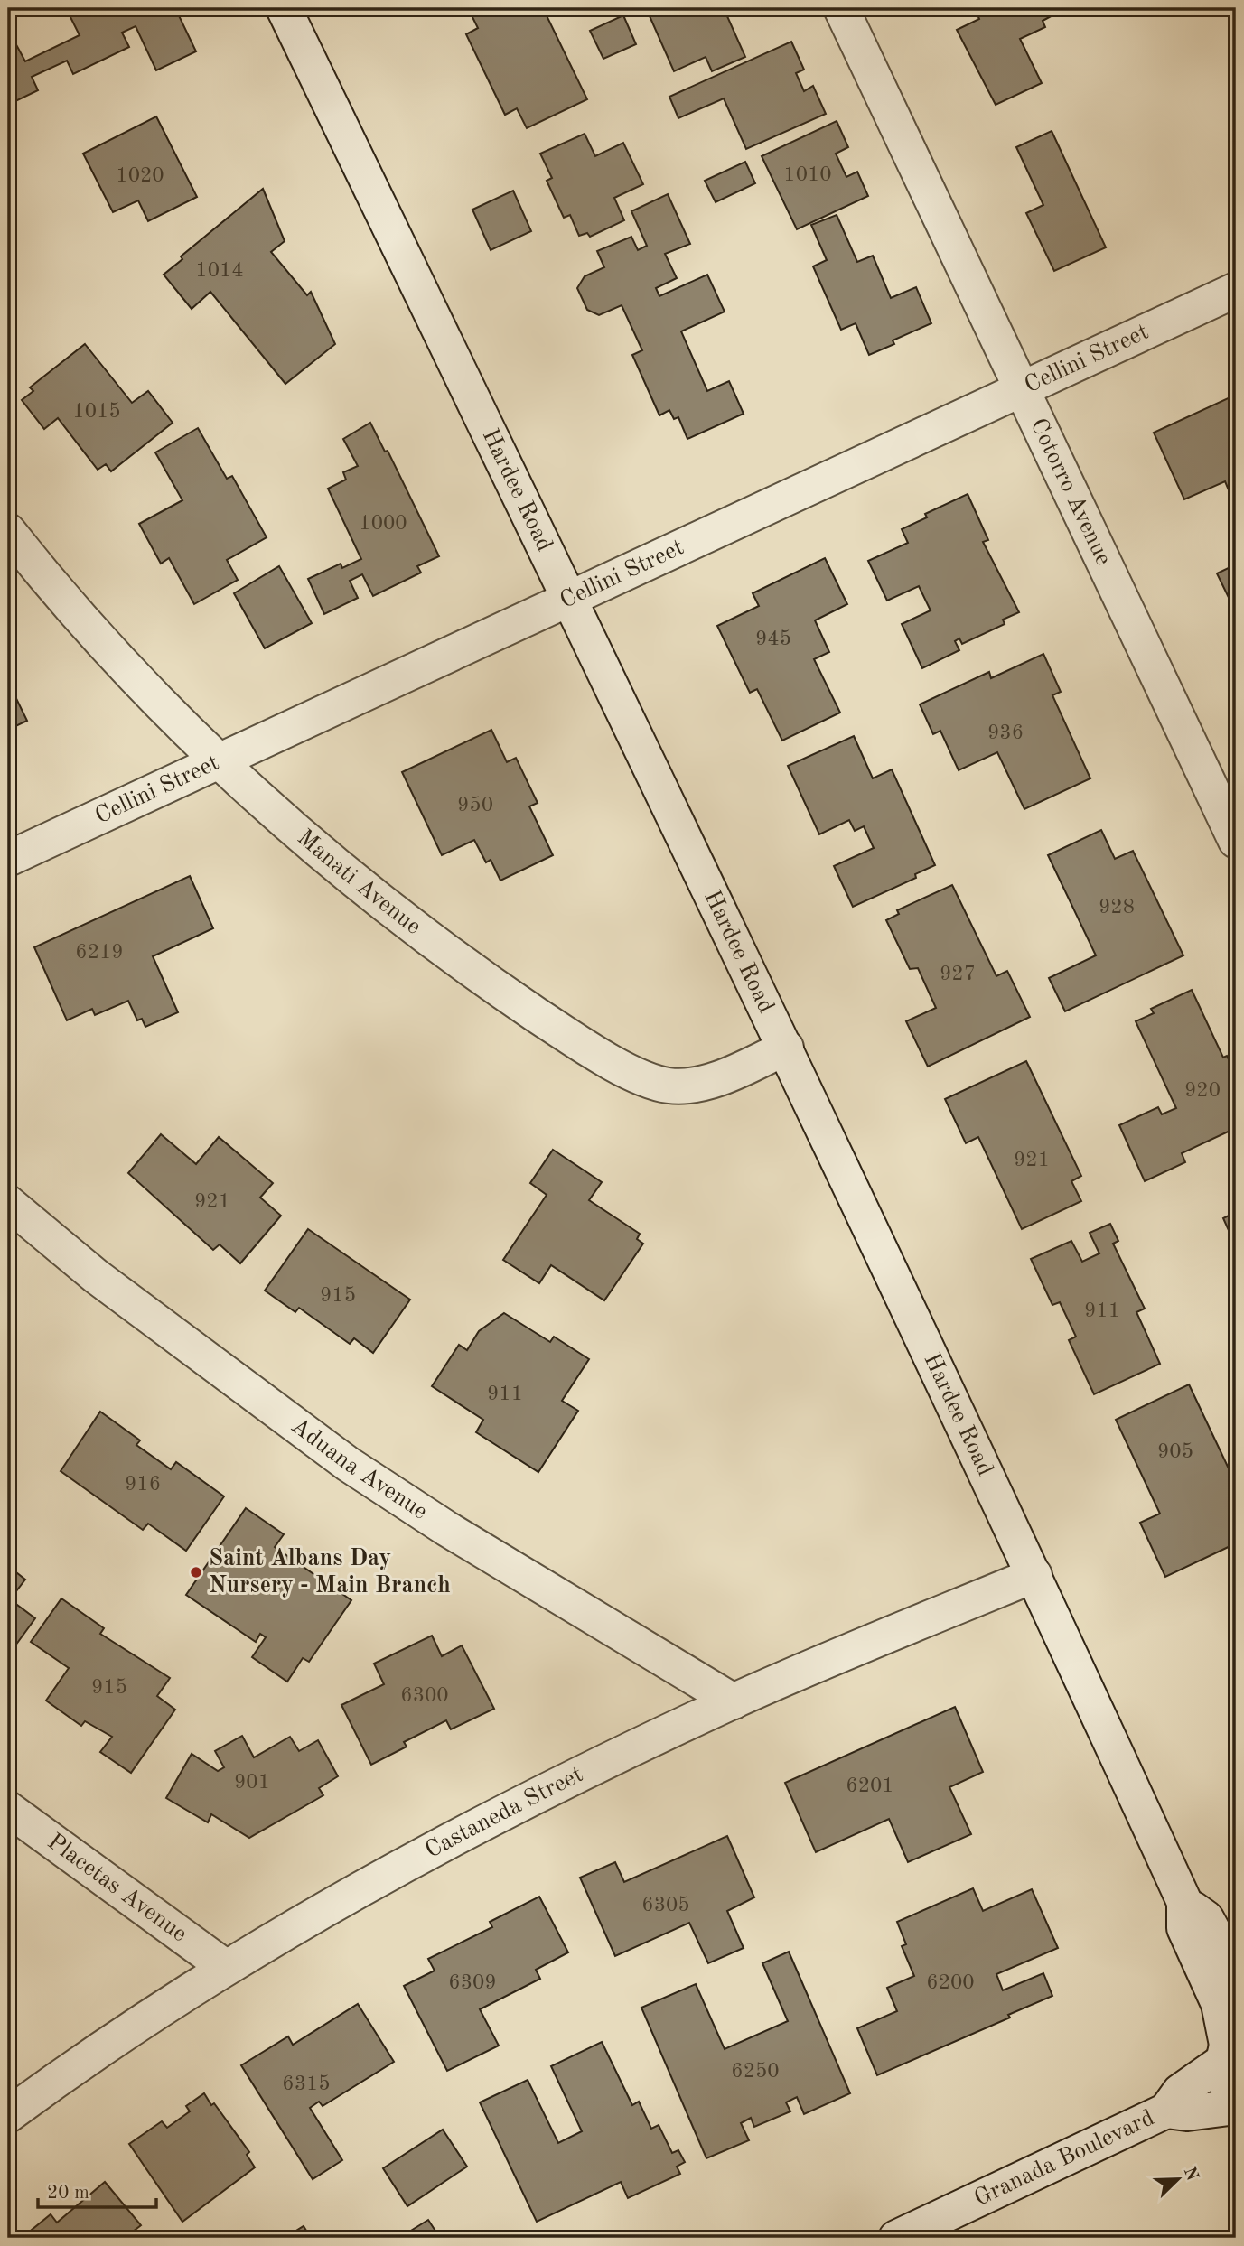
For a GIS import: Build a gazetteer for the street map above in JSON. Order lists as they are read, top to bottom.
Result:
{
  "streets": {
    "street": [
      "Cellini Street",
      "Hardee Road",
      "Cotorro Avenue",
      "Manati Avenue",
      "Aduana Avenue",
      "Castaneda Street",
      "Placetas Avenue",
      "Granada Boulevard"
    ]
  },
  "crossings": [
    ["Cellini Street", "Hardee Road"],
    ["Cellini Street", "Cotorro Avenue"],
    ["Cellini Street", "Manati Avenue"],
    ["Hardee Road", "Manati Avenue"],
    ["Hardee Road", "Castaneda Street"],
    ["Hardee Road", "Granada Boulevard"],
    ["Aduana Avenue", "Castaneda Street"],
    ["Castaneda Street", "Placetas Avenue"]
  ],
  "places": ["Saint Albans Day Nursery - Main Branch"],
  "house_numbers": [
    "1010",
    "1020",
    "1014",
    "1015",
    "1000",
    "945",
    "936",
    "950",
    "928",
    "6219",
    "927",
    "920",
    "921",
    "921",
    "915",
    "911",
    "911",
    "905",
    "916",
    "915",
    "6300",
    "901",
    "6201",
    "6305",
    "6309",
    "6200",
    "6250",
    "6315"
  ],
  "scale_bar": "20 m",
  "north": "top right"
}
